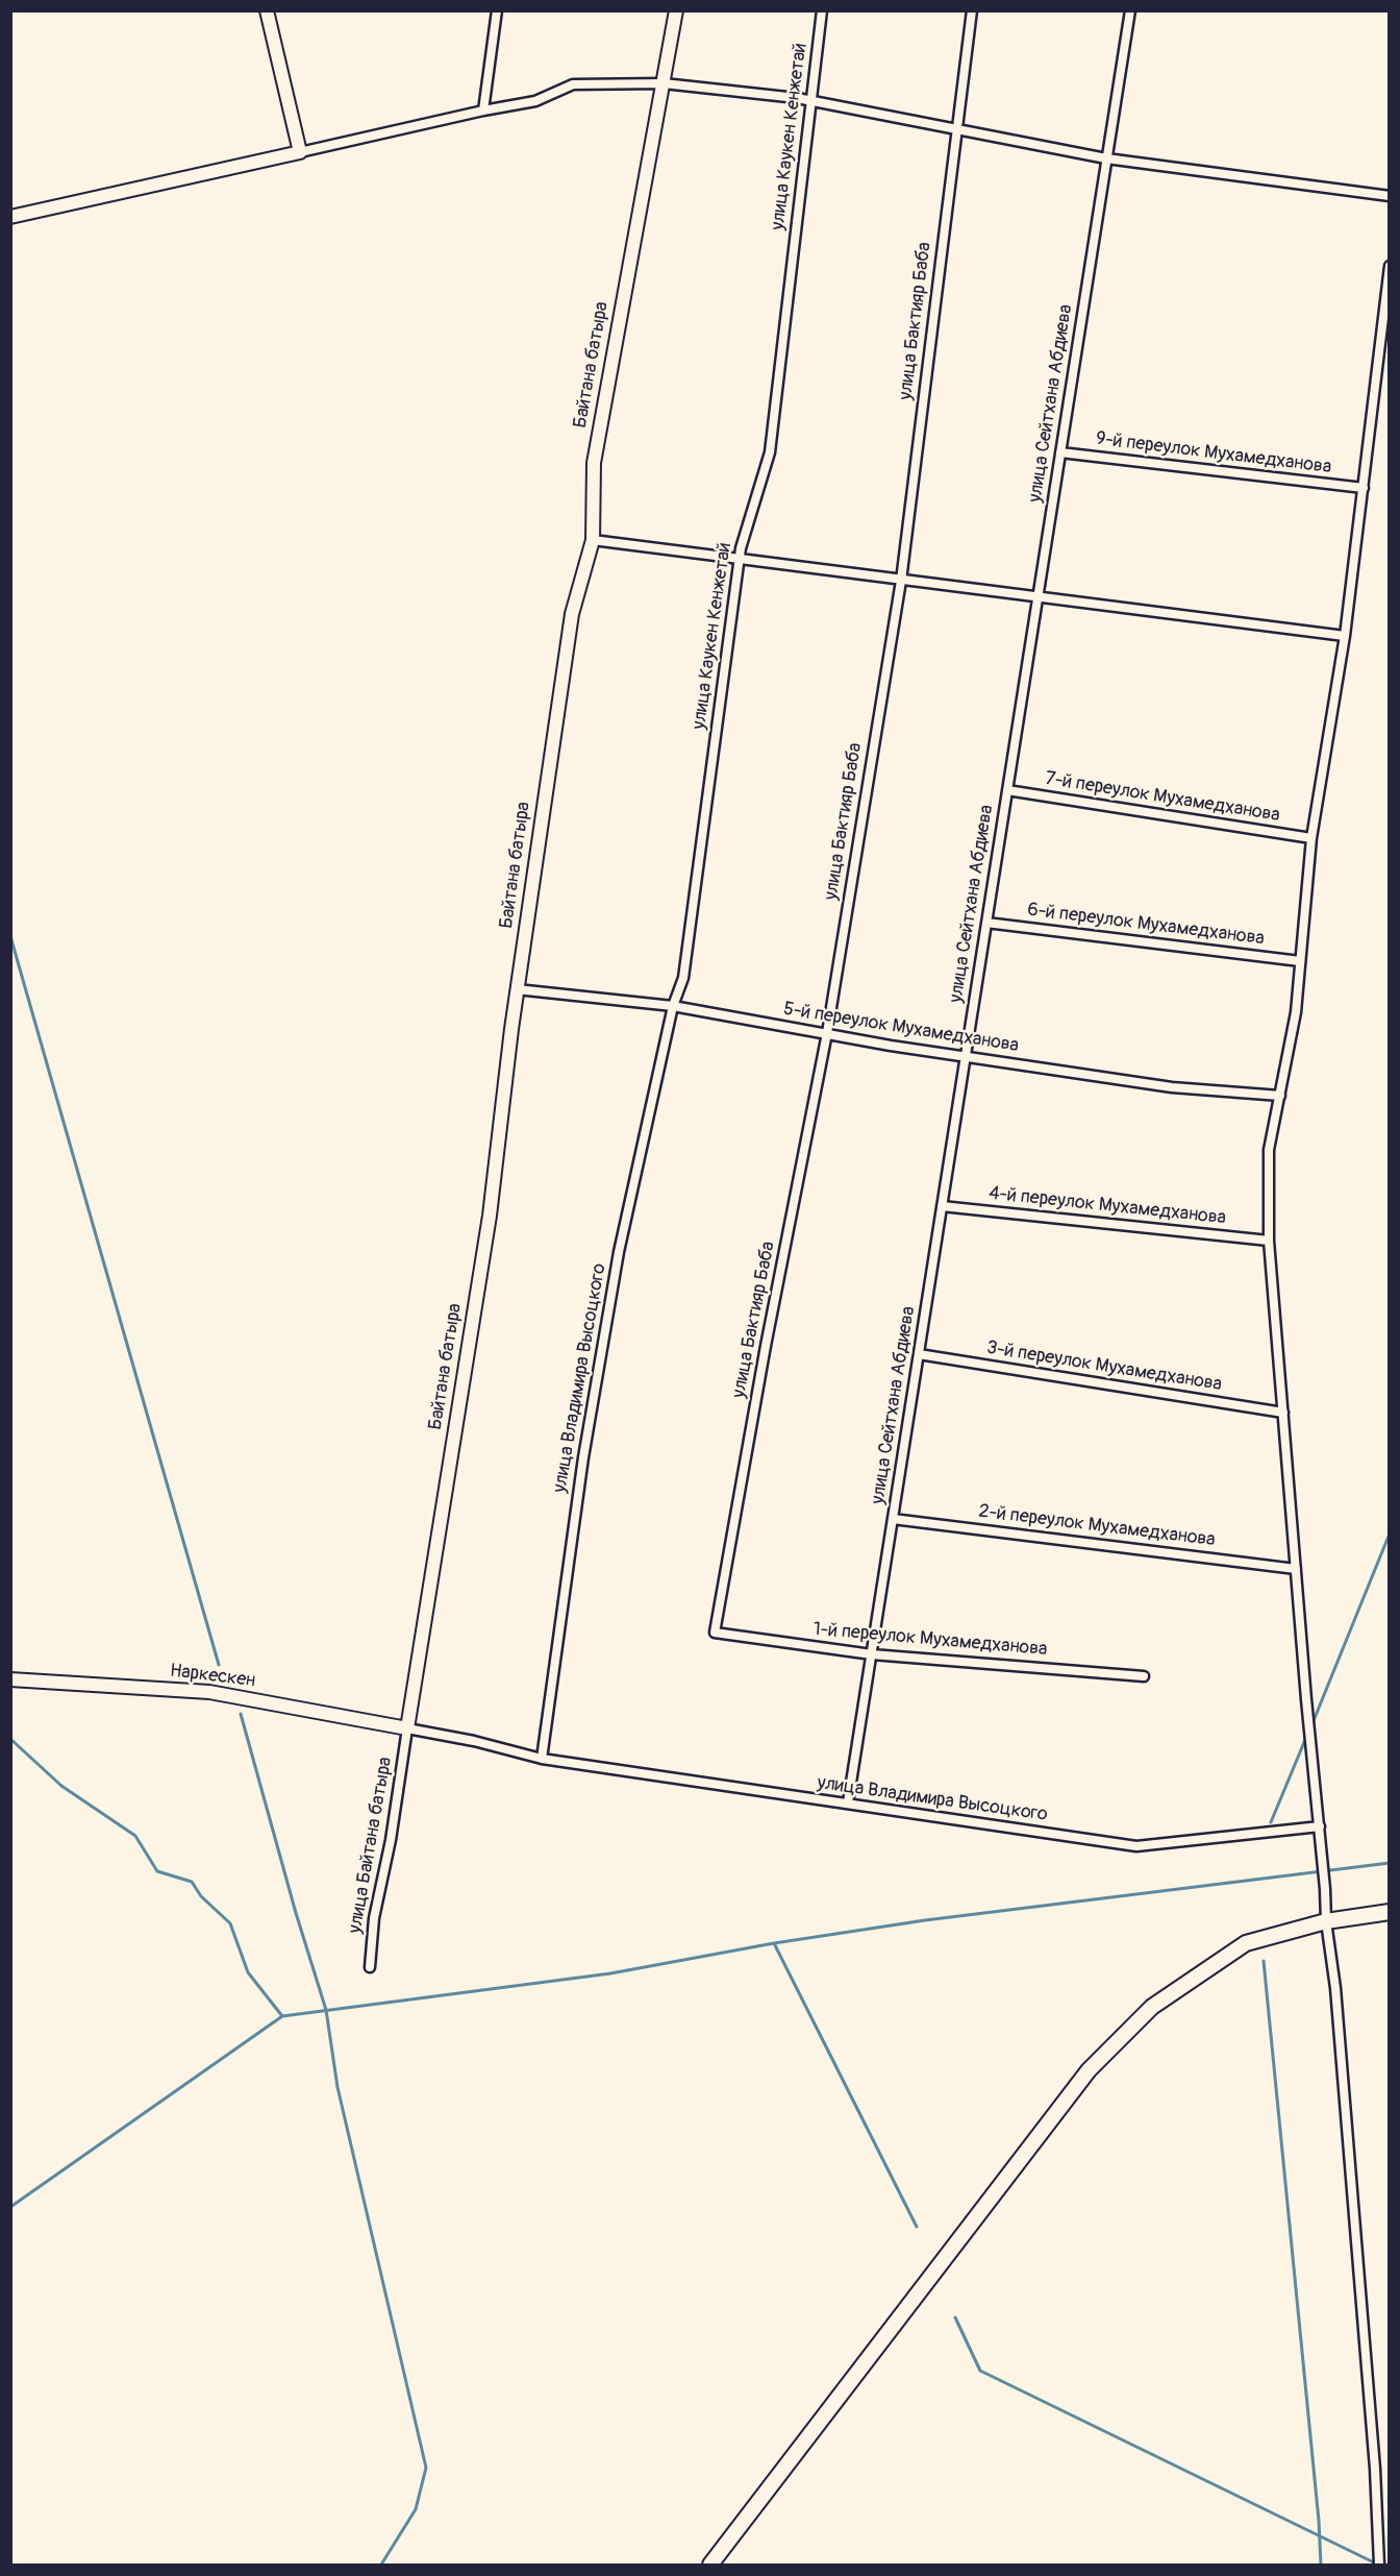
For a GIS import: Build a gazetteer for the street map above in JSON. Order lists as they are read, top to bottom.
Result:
{
  "streets": {
    "street": [
      "улица Каукен Кенжетай",
      "улица Бактияр Баба",
      "Байтана батыра",
      "улица Сейтхана Абдиева",
      "9-й переулок Мухамедханова",
      "7-й переулок Мухамедханова",
      "6-й переулок Мухамедханова",
      "5-й переулок Мухамедханова",
      "4-й переулок Мухамедханова",
      "3-й переулок Мухамедханова",
      "улица Владимира Высоцкого",
      "2-й переулок Мухамедханова",
      "1-й переулок Мухамедханова",
      "Наркескен",
      "улица Байтана батыра"
    ]
  },
  "crossings": [
    ["улица Каукен Кенжетай", "5-й переулок Мухамедханова"],
    ["улица Каукен Кенжетай", "улица Владимира Высоцкого"],
    ["улица Бактияр Баба", "5-й переулок Мухамедханова"],
    ["улица Бактияр Баба", "1-й переулок Мухамедханова"],
    ["Байтана батыра", "5-й переулок Мухамедханова"],
    ["Байтана батыра", "улица Владимира Высоцкого"],
    ["Байтана батыра", "Наркескен"],
    ["Байтана батыра", "улица Байтана батыра"],
    ["улица Сейтхана Абдиева", "9-й переулок Мухамедханова"],
    ["улица Сейтхана Абдиева", "7-й переулок Мухамедханова"],
    ["улица Сейтхана Абдиева", "6-й переулок Мухамедханова"],
    ["улица Сейтхана Абдиева", "5-й переулок Мухамедханова"],
    ["улица Сейтхана Абдиева", "4-й переулок Мухамедханова"],
    ["улица Сейтхана Абдиева", "3-й переулок Мухамедханова"],
    ["улица Сейтхана Абдиева", "улица Владимира Высоцкого"],
    ["улица Сейтхана Абдиева", "2-й переулок Мухамедханова"],
    ["улица Сейтхана Абдиева", "1-й переулок Мухамедханова"],
    ["5-й переулок Мухамедханова", "улица Владимира Высоцкого"],
    ["улица Владимира Высоцкого", "Наркескен"],
    ["улица Владимира Высоцкого", "улица Байтана батыра"],
    ["Наркескен", "улица Байтана батыра"]
  ]
}
